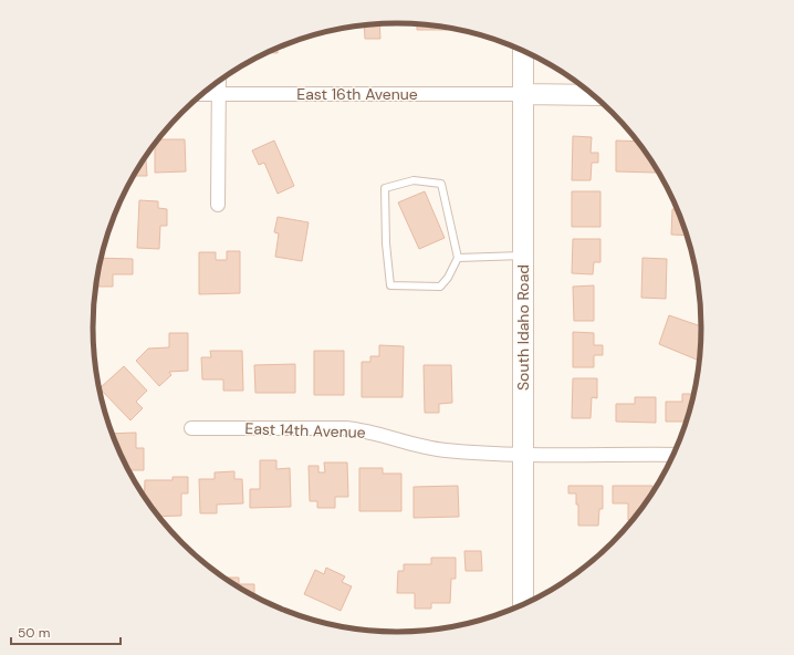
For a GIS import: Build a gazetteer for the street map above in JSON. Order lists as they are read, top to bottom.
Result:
{
  "streets": {
    "main road": ["South Idaho Road"],
    "street": ["East 16th Avenue", "East 14th Avenue"]
  },
  "crossings": [
    ["East 16th Avenue", "South Idaho Road"],
    ["South Idaho Road", "East 14th Avenue"]
  ],
  "scale_bar": "50 m"
}
